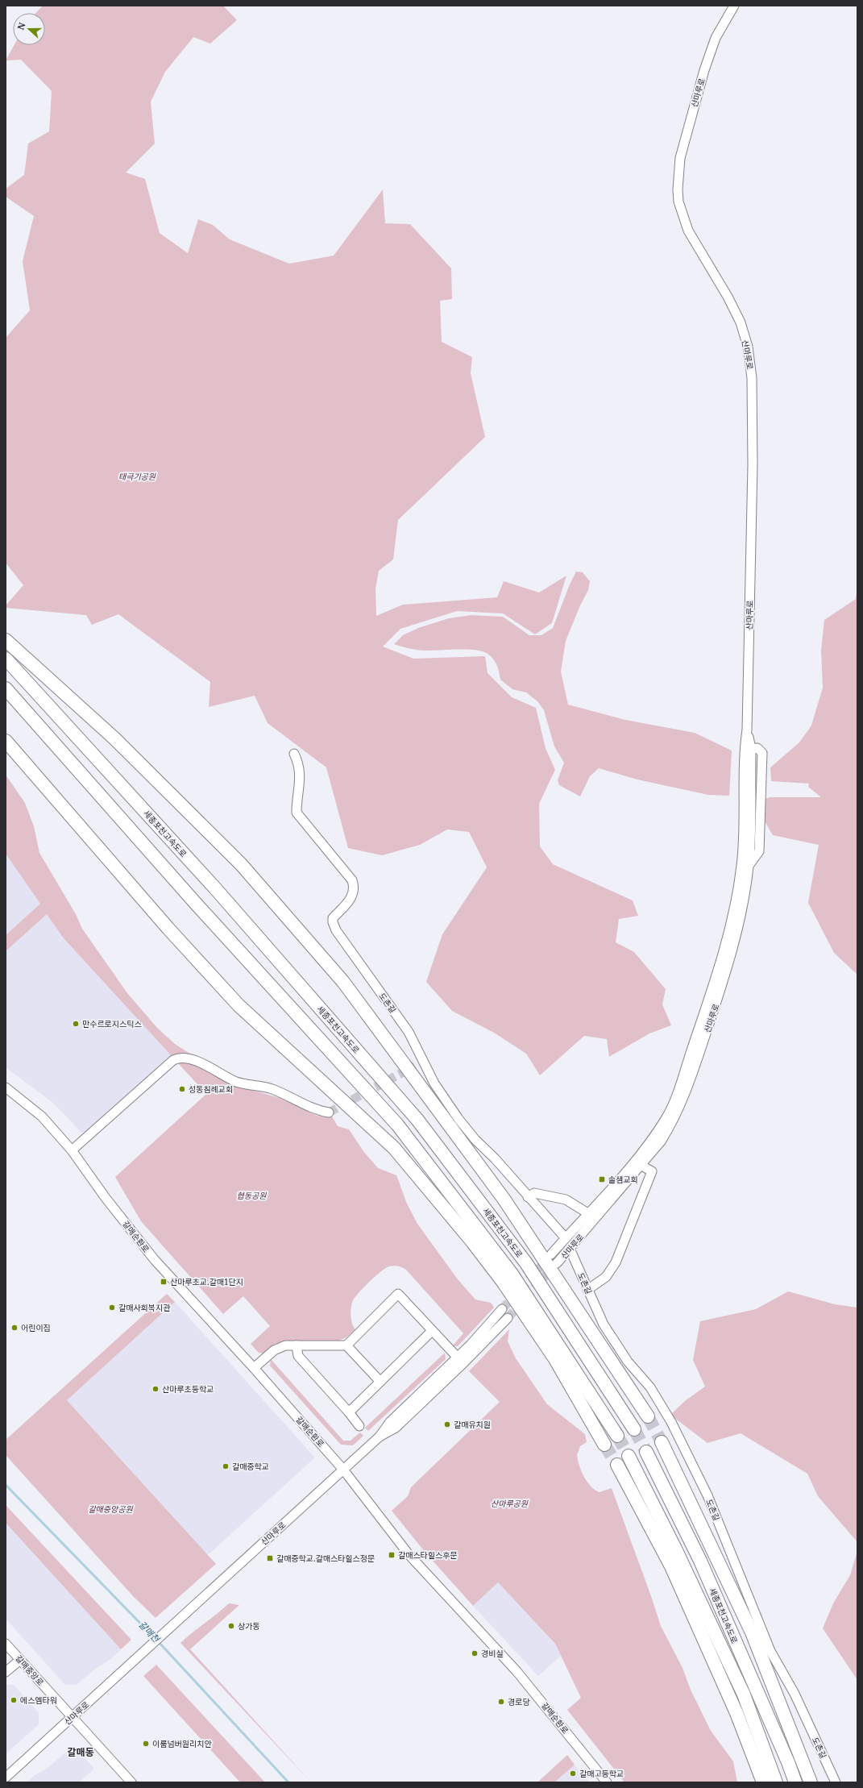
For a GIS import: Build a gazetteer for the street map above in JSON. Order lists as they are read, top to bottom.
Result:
{
  "streets": {
    "highway": ["세종포천고속도로"],
    "street": [
      "산마루로",
      "도촌길",
      "갈매순환로",
      "갈매중앙로"
    ]
  },
  "crossings": [
    ["산마루로", "도촌길"],
    ["산마루로", "갈매순환로"],
    ["산마루로", "갈매중앙로"]
  ],
  "districts": ["갈매동"],
  "water": ["갈매천"],
  "parks": [
    "태극기공원",
    "협동공원",
    "산마루공원",
    "갈매중앙공원"
  ],
  "places": {
    "other": [
      "만수르로지스틱스",
      "성동침례교회",
      "갈매사회복지관",
      "어린이집",
      "산마루초등학교",
      "갈매유치원",
      "갈매중학교",
      "상가동",
      "경비실",
      "에스엠타워",
      "경로당",
      "이룸넘버원리치안",
      "갈매고등학교"
    ],
    "transit": [
      "솔샘교회",
      "산마루초교.갈매1단지",
      "갈매스타힐스후문",
      "갈매중학교.갈매스타힐스정문"
    ]
  },
  "north": "left"
}
